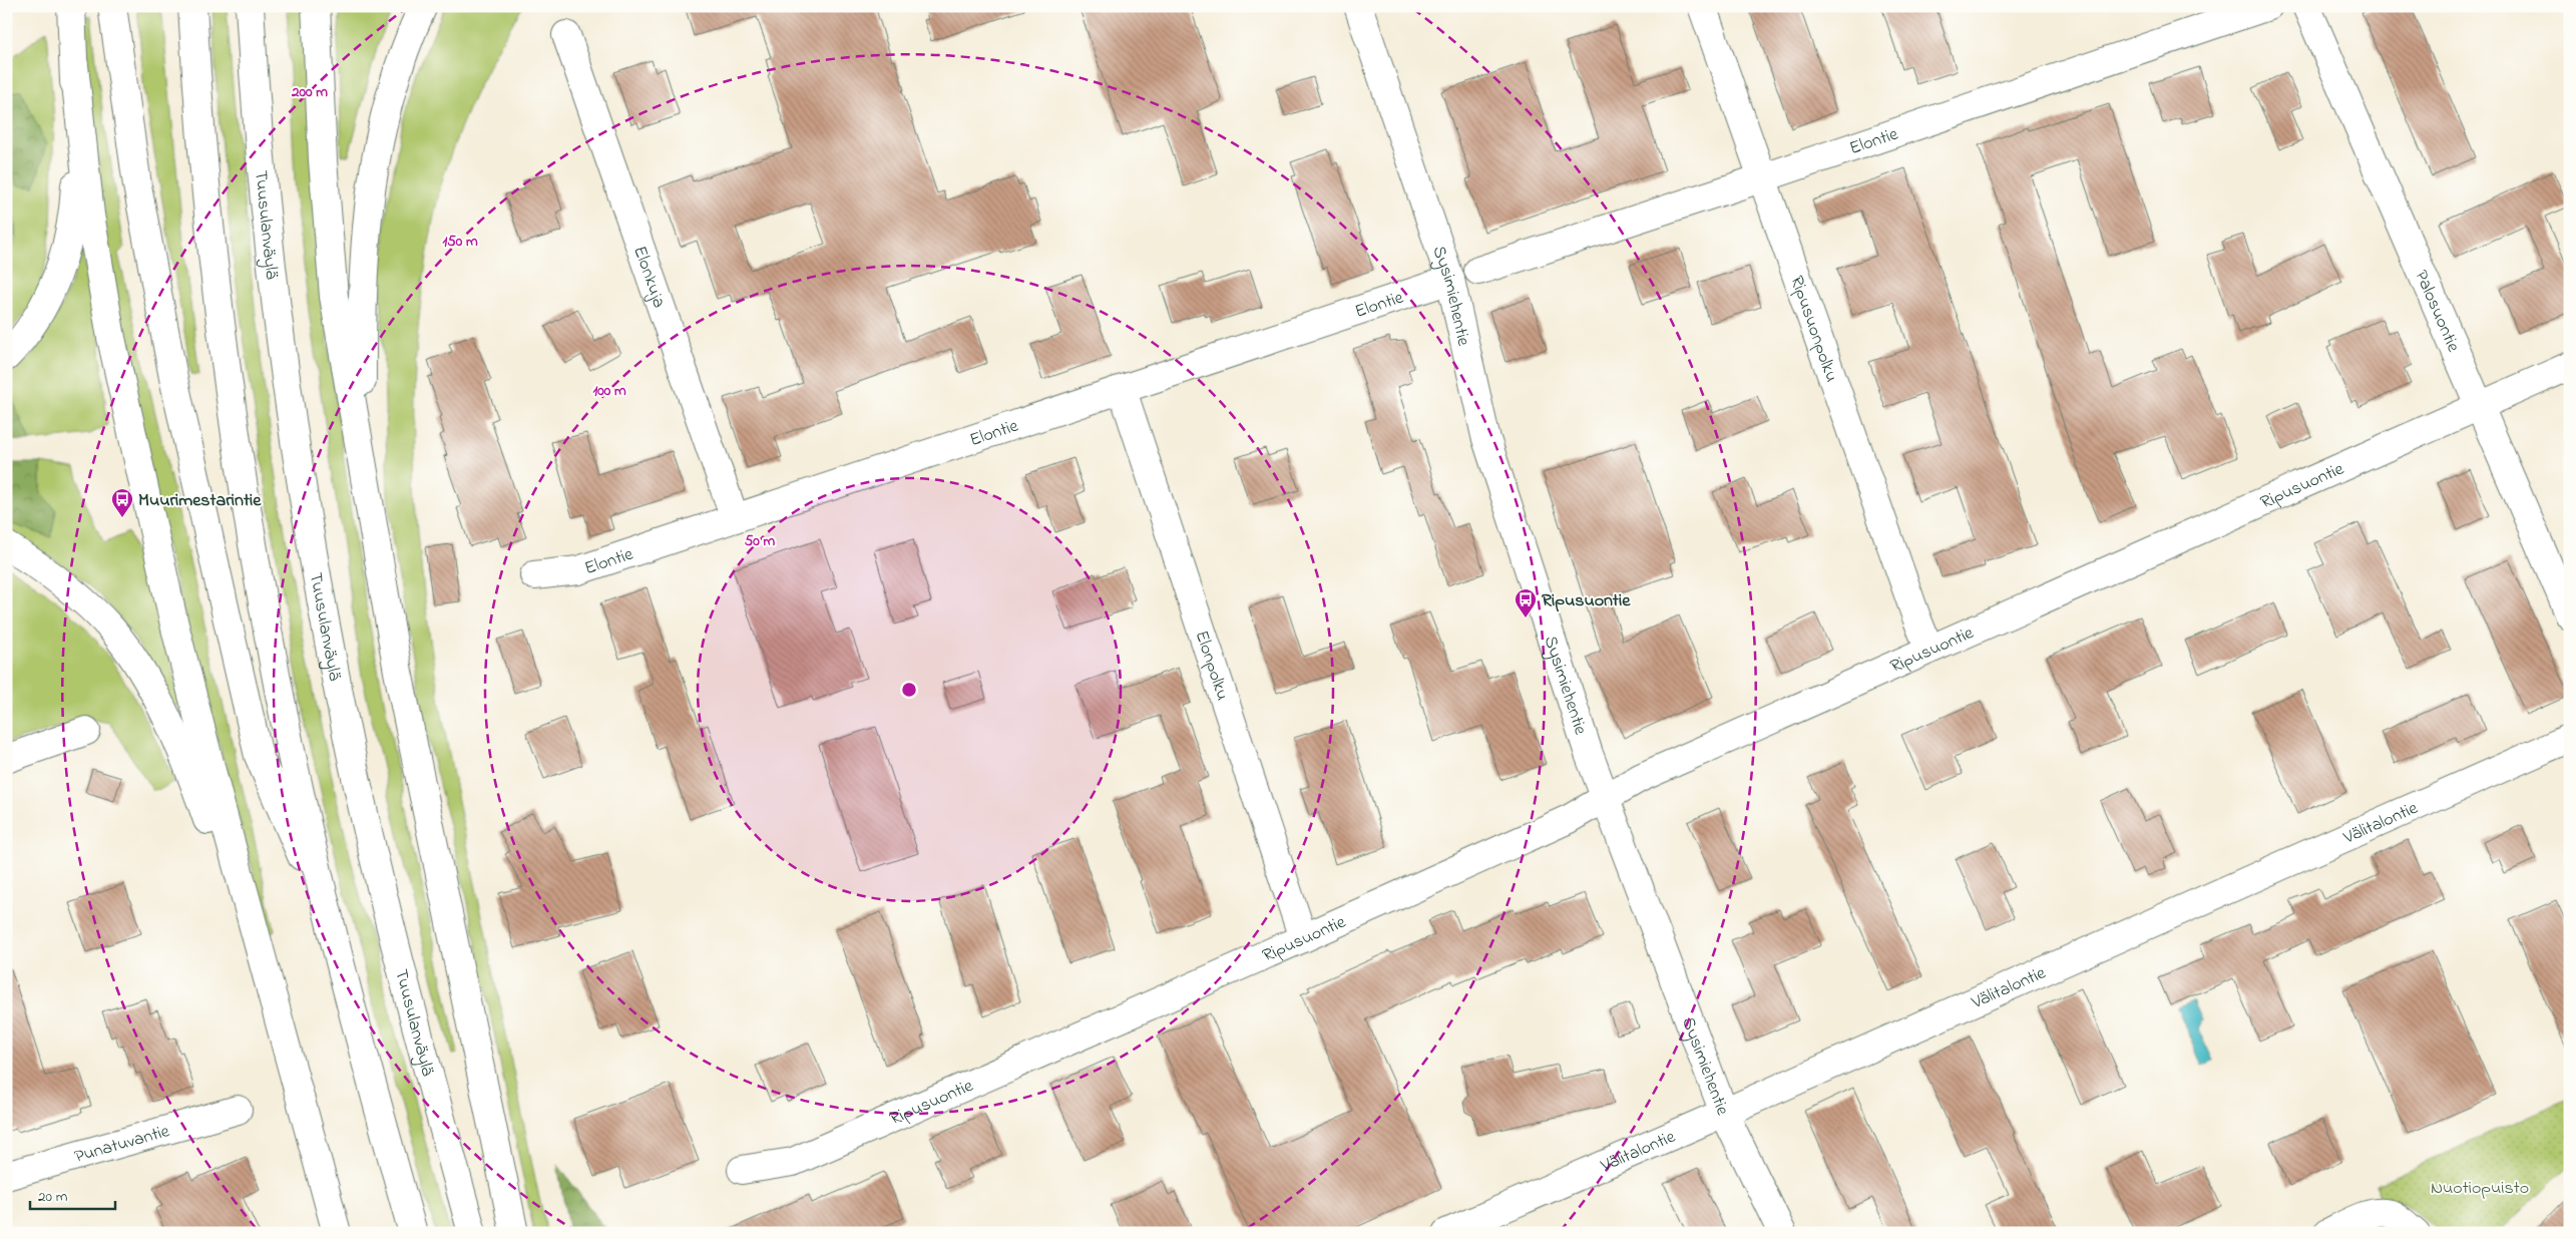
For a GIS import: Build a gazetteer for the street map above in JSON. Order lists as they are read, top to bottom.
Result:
{
  "streets": {
    "main road": [
      "Elontie",
      "Tuusulanväylä",
      "Elonkuja",
      "Sysimiehentie",
      "Palosuontie",
      "Ripusuonpolku",
      "Ripusuontie",
      "Elonpolku",
      "Välitalontie",
      "Punatuvantie"
    ]
  },
  "crossings": [
    ["Elontie", "Elonkuja"],
    ["Elontie", "Sysimiehentie"],
    ["Elontie", "Ripusuonpolku"],
    ["Elontie", "Elonpolku"],
    ["Sysimiehentie", "Ripusuontie"],
    ["Sysimiehentie", "Välitalontie"],
    ["Palosuontie", "Ripusuontie"],
    ["Ripusuonpolku", "Ripusuontie"],
    ["Ripusuontie", "Elonpolku"]
  ],
  "parks": ["Nuotiopuisto"],
  "places": {
    "bus stop": ["Muurimestarintie", "Ripusuontie"]
  },
  "scale_bar": "20 m",
  "rings": [
    "200 m",
    "150 m",
    "100 m",
    "50 m"
  ]
}
